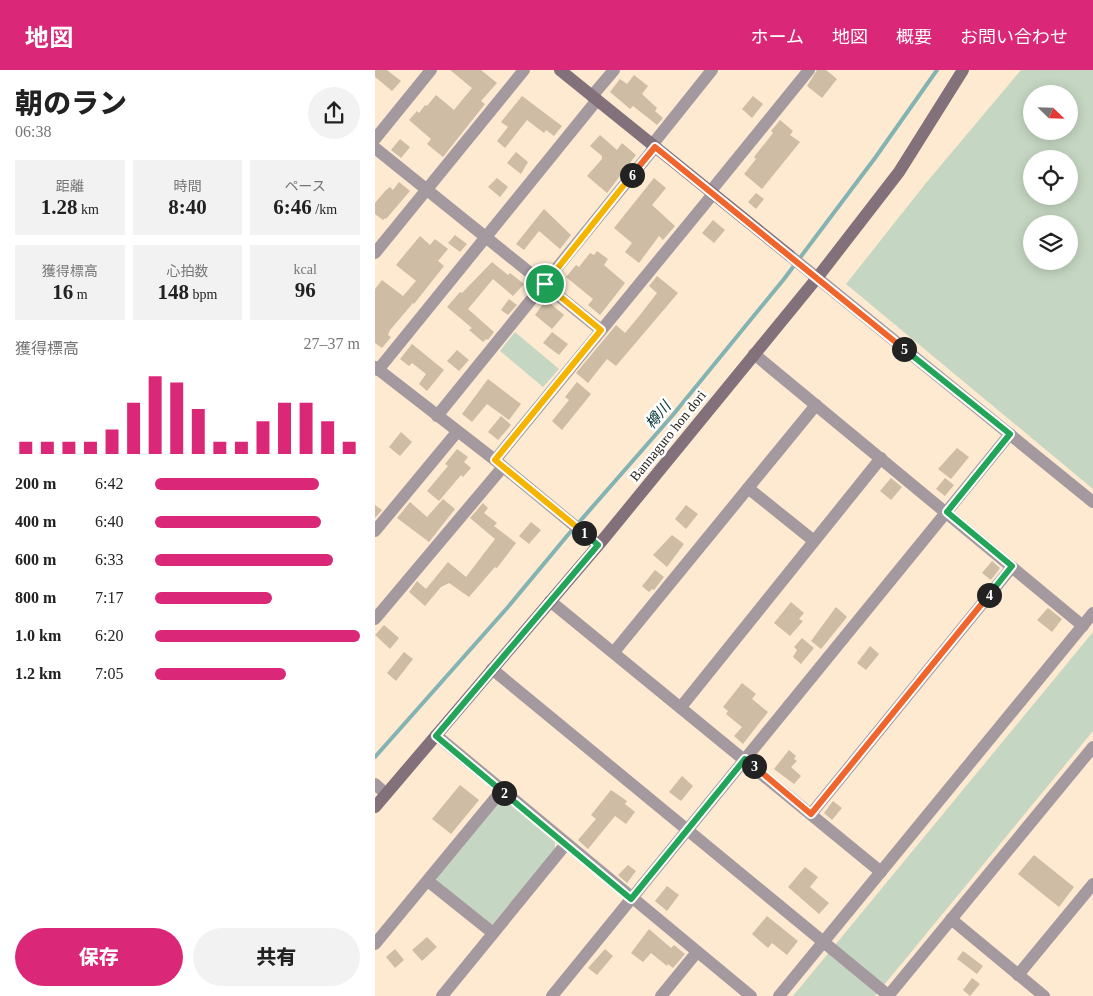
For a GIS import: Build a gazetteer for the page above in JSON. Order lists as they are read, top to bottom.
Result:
{
  "streets": {
    "street": ["Bannaguro hon dori"]
  },
  "water": ["樽川"],
  "north": "bottom right",
  "page": {
    "header": "地図",
    "nav": [
      "ホーム",
      "地図",
      "概要",
      "お問い合わせ"
    ],
    "heading": ["朝のラン", "06:38"],
    "stats": [
      ["距離", "1.28 km"],
      ["時間", "8:40"],
      ["ペース", "6:46 /km"],
      ["獲得標高", "16 m"],
      ["心拍数", "148 bpm"],
      ["kcal", "96"]
    ],
    "pins": [
      "6",
      "5",
      "1",
      "4",
      "3",
      "2"
    ],
    "chart": ["獲得標高", "27–37 m"],
    "list": [
      {
        "name": "200 m",
        "note": "6:42"
      },
      {
        "name": "400 m",
        "note": "6:40"
      },
      {
        "name": "600 m",
        "note": "6:33"
      },
      {
        "name": "800 m",
        "note": "7:17"
      },
      {
        "name": "1.0 km",
        "note": "6:20"
      },
      {
        "name": "1.2 km",
        "note": "7:05"
      }
    ],
    "buttons": ["保存", "共有"]
  }
}
